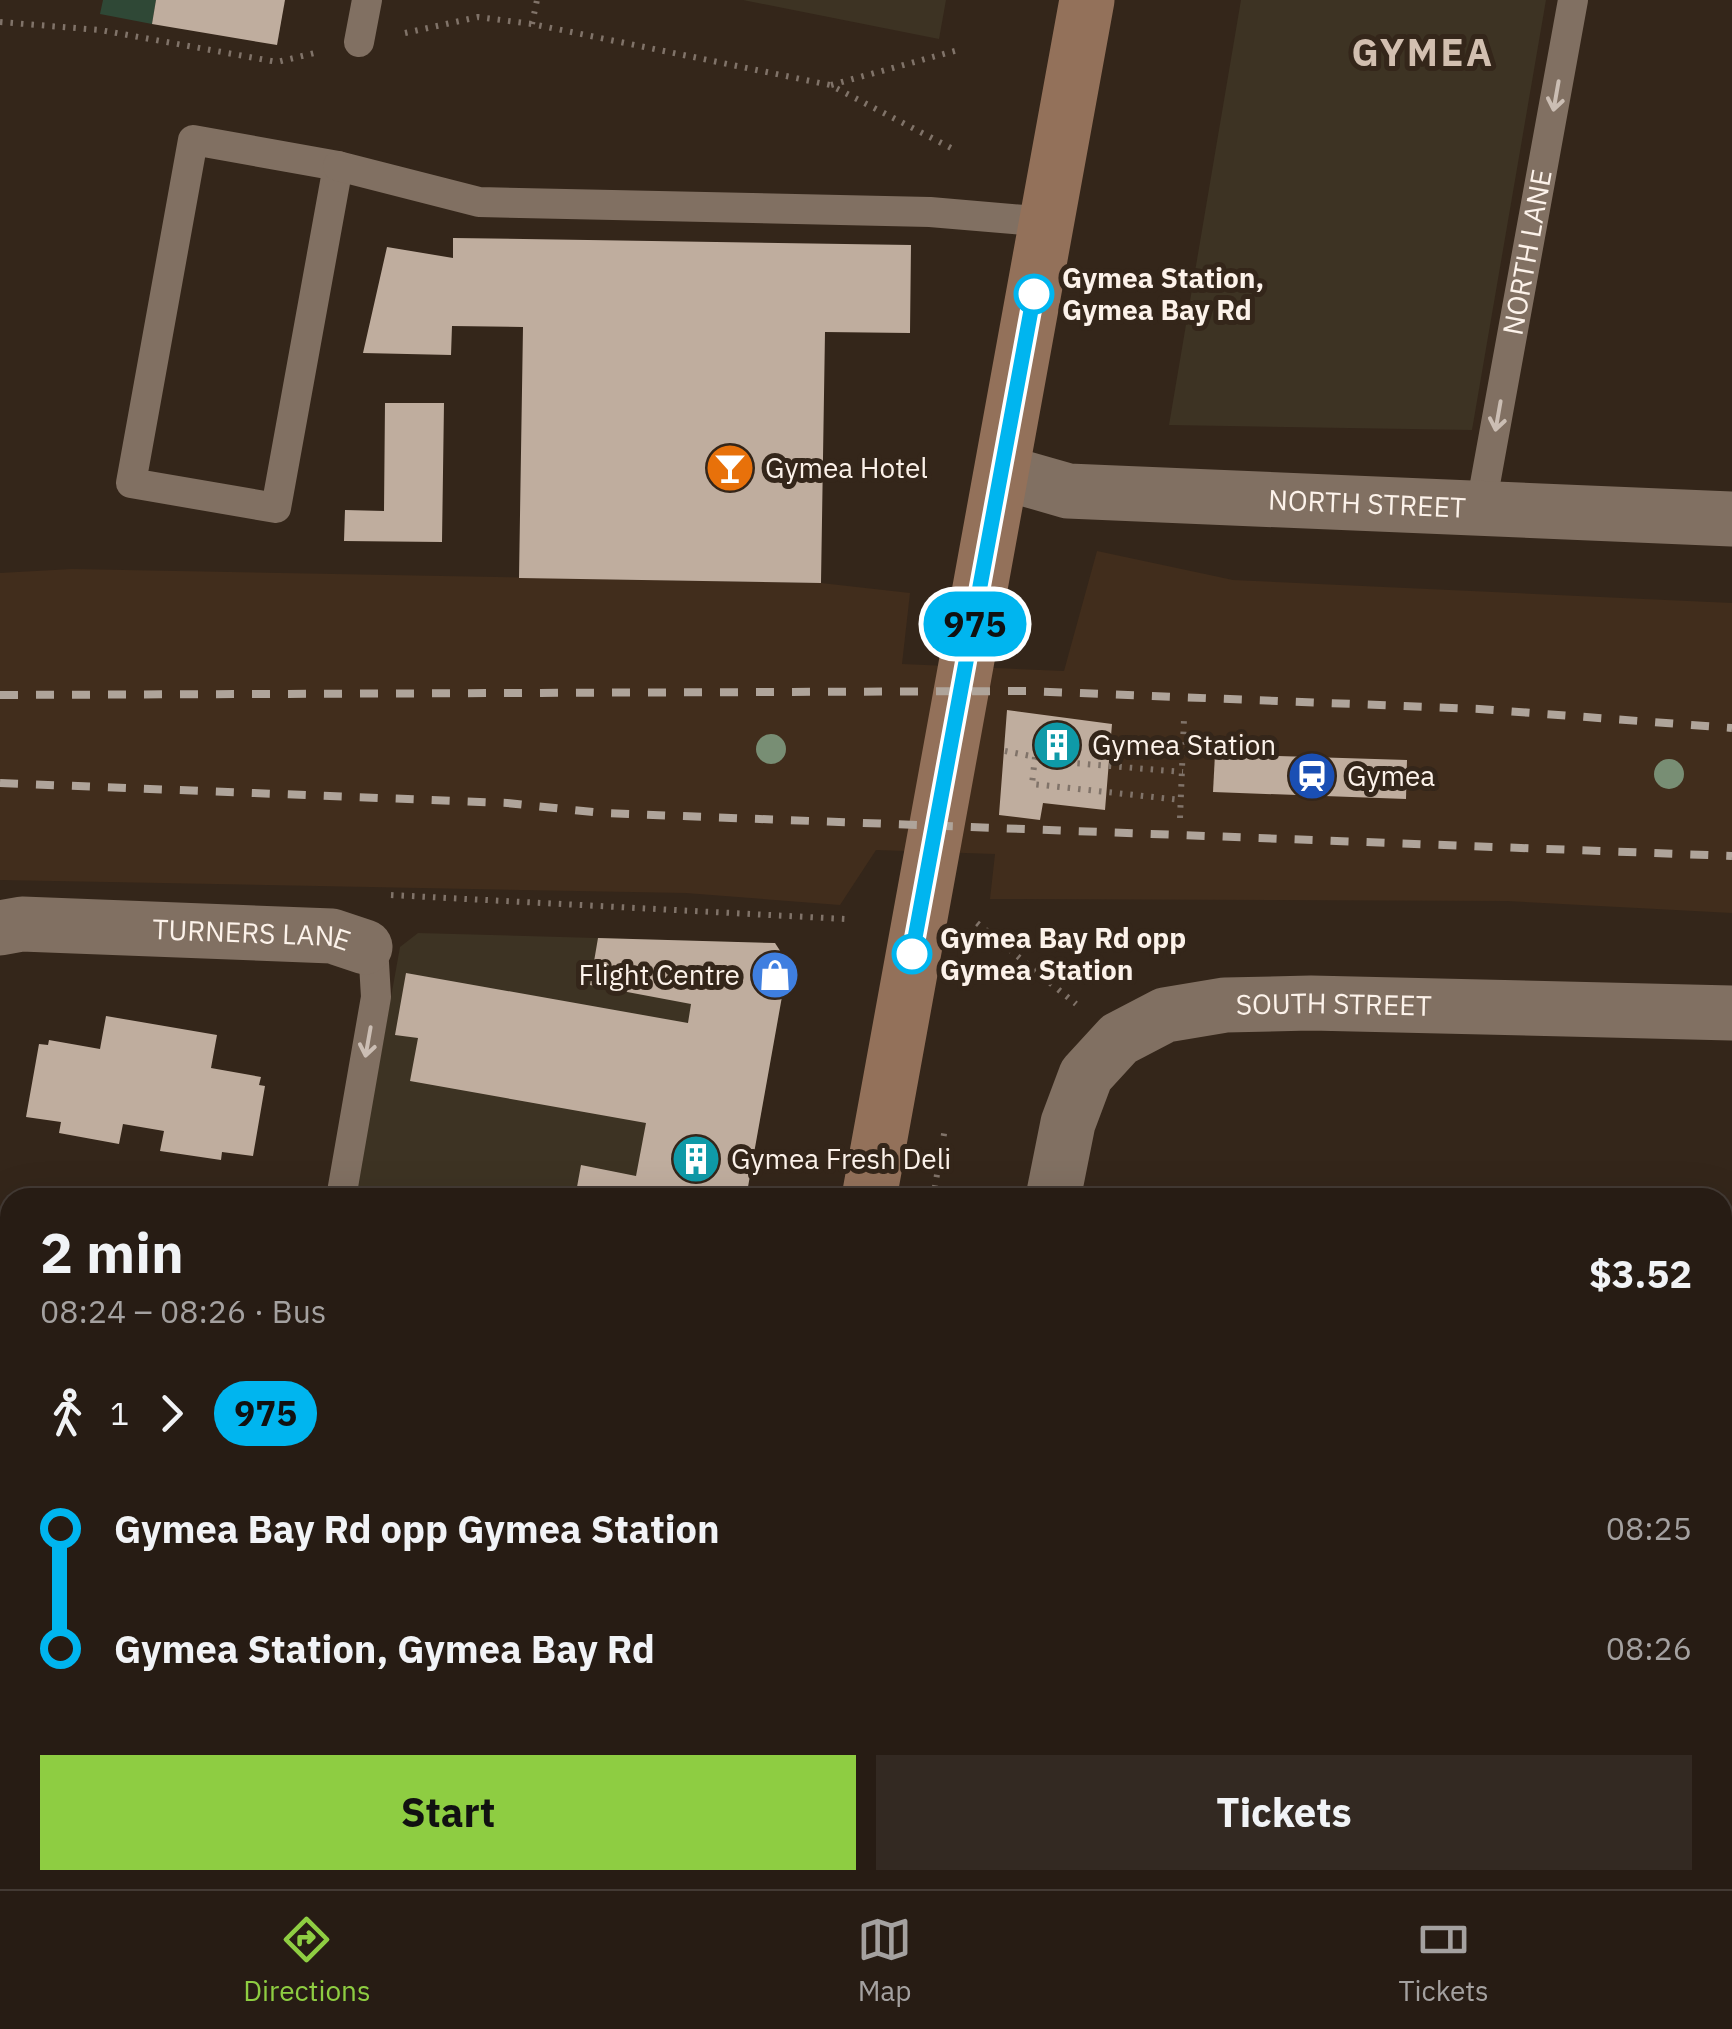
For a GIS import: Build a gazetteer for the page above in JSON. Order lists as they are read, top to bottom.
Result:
{
  "streets": {
    "street": ["NORTH STREET", "TURNERS LANE", "SOUTH STREET"],
    "lane": ["NORTH LANE"]
  },
  "crossings": [
    ["NORTH LANE", "NORTH STREET"]
  ],
  "one_way": ["NORTH LANE", "TURNERS LANE"],
  "districts": ["GYMEA"],
  "places": {
    "other": ["Gymea Station, Gymea Bay Rd", "Gymea Bay Rd opp Gymea Station"],
    "bar": ["Gymea Hotel"],
    "building": ["Gymea Station", "Gymea Fresh Deli"],
    "station": ["Gymea"],
    "shop": ["Flight Centre"]
  },
  "lines": ["bus line 975"],
  "page": {
    "on_map": "975",
    "heading": ["2 min", "08:24 – 08:26 · Bus", "$3.52"],
    "legs": ["1", "975"],
    "list": [
      {
        "name": "Gymea Bay Rd opp Gymea Station",
        "value": "08:25"
      },
      {
        "name": "Gymea Station, Gymea Bay Rd",
        "value": "08:26"
      }
    ],
    "buttons": ["Start", "Tickets"],
    "tabs": ["Directions", "Map", "Tickets"]
  }
}
